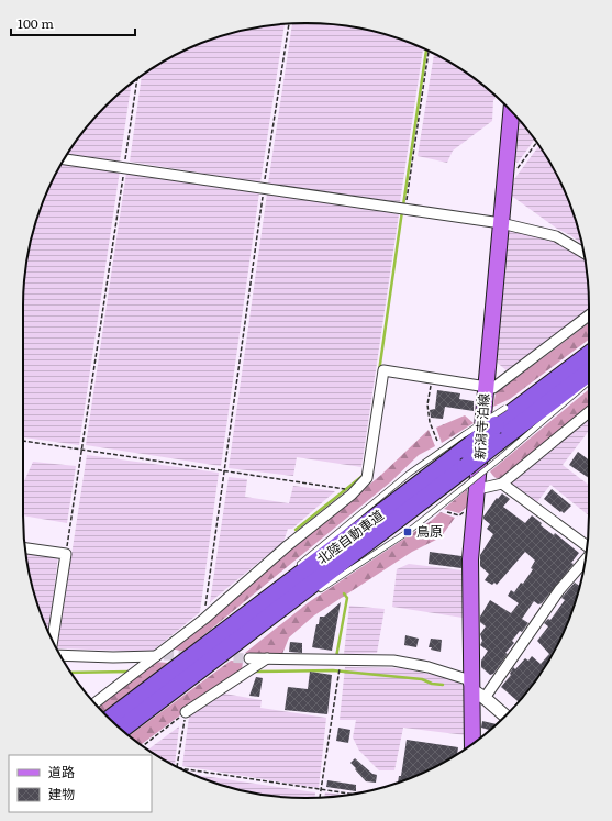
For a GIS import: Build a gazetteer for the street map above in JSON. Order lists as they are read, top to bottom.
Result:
{
  "streets": {
    "highway": ["北陸自動車道"],
    "main road": ["新潟寺泊線"]
  },
  "places": {
    "transit": ["鳥原"]
  },
  "legend": ["道路", "建物"],
  "scale_bar": "100 m"
}
